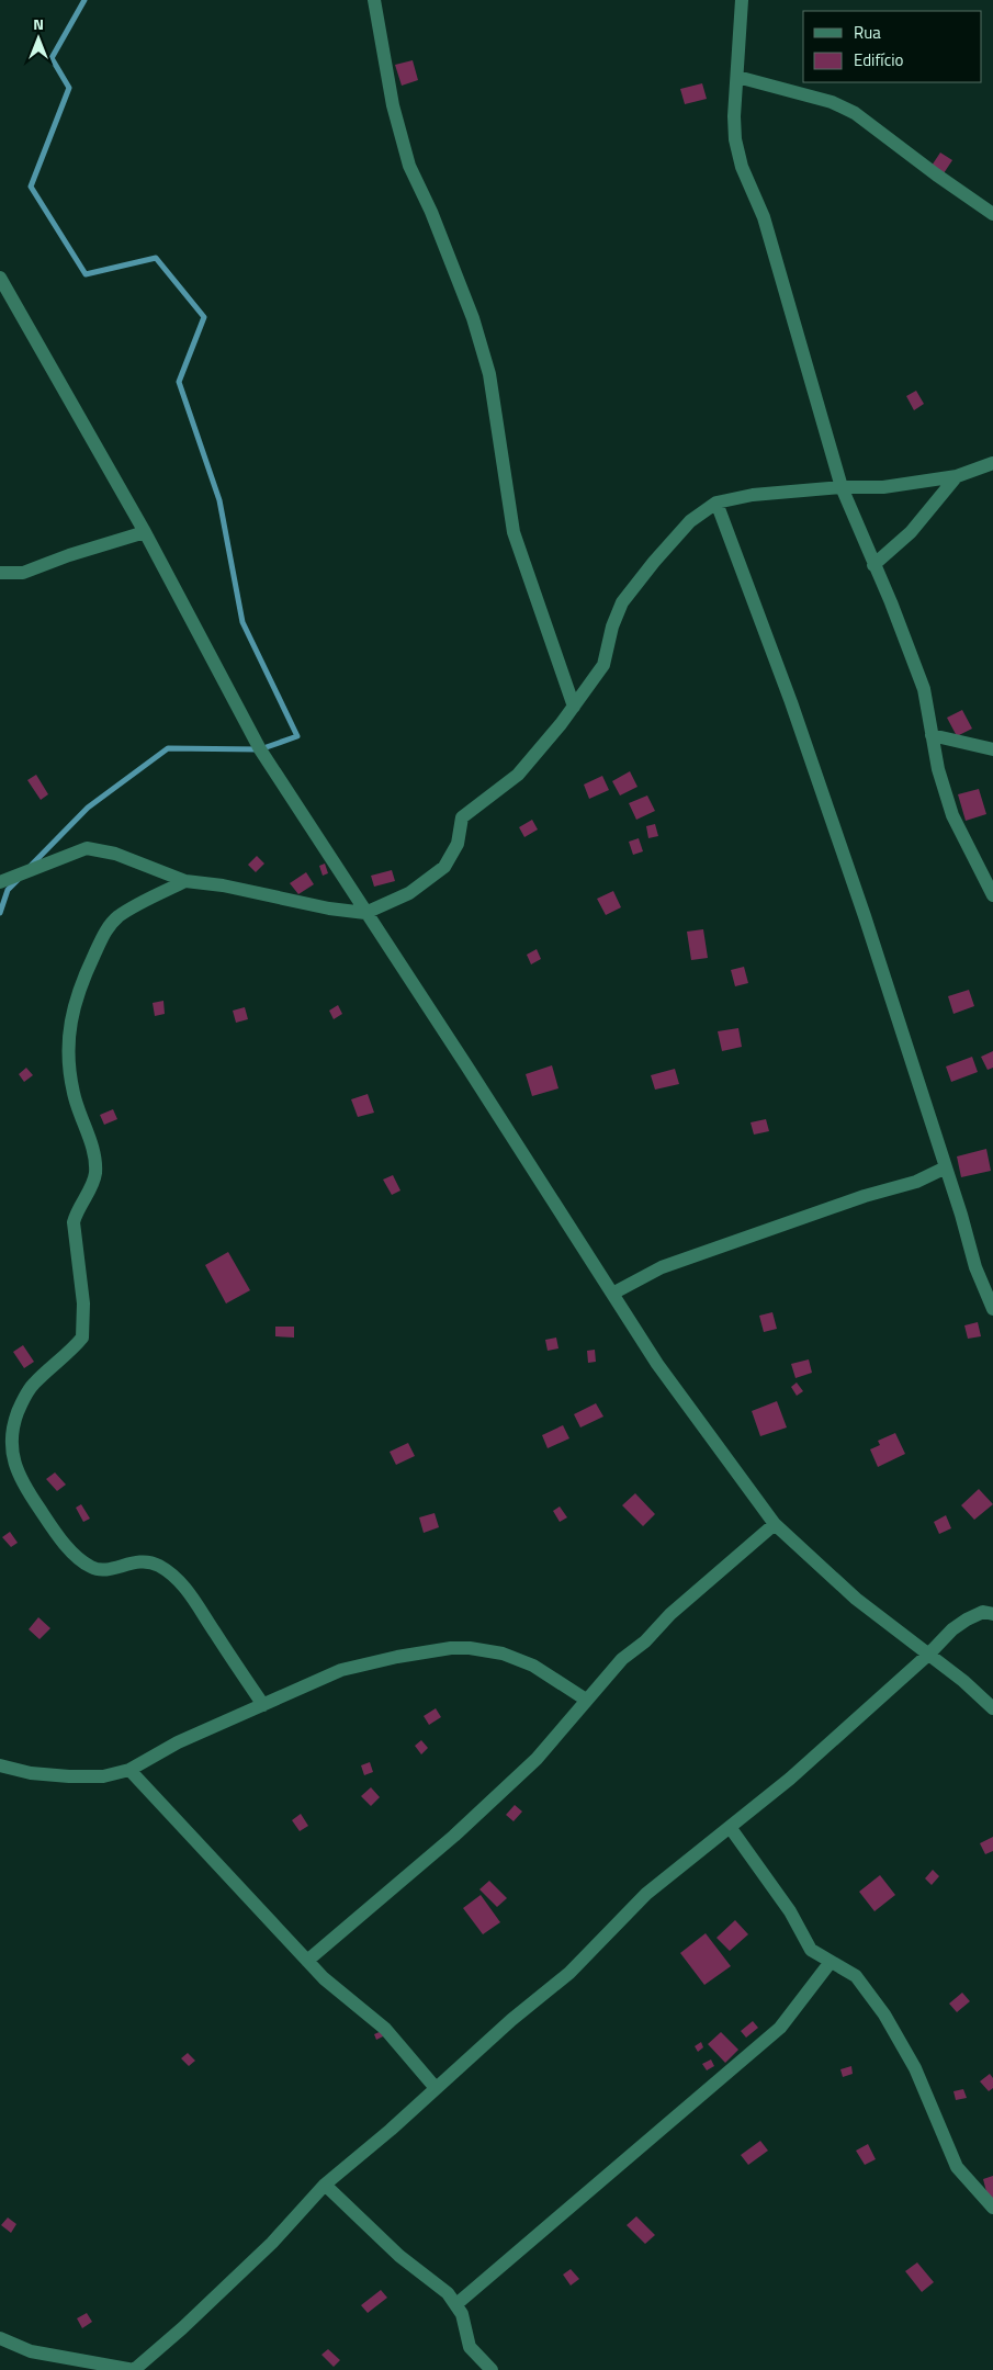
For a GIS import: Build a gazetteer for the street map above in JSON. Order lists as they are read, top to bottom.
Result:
{
  "legend": ["Rua", "Edifício"],
  "north": "top"
}
